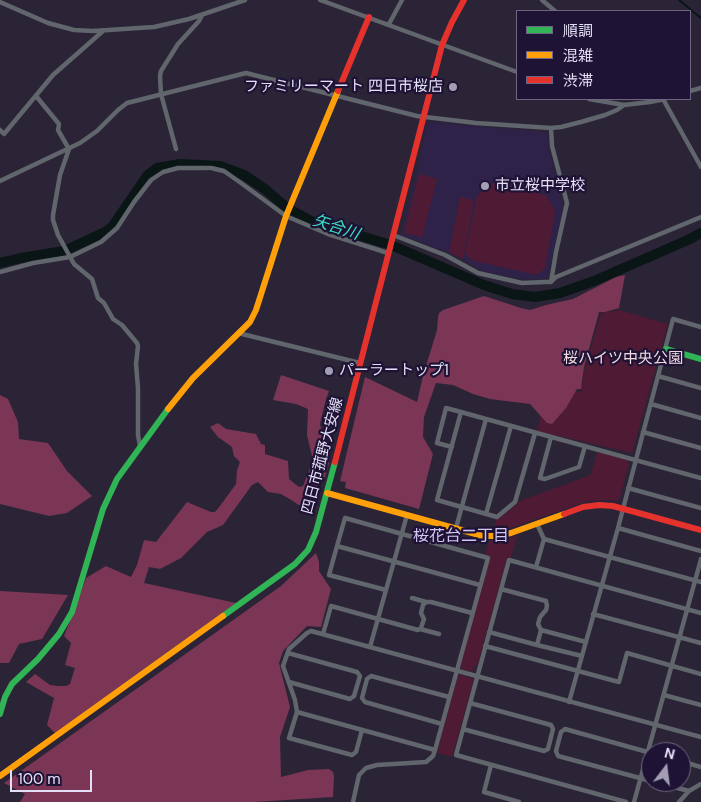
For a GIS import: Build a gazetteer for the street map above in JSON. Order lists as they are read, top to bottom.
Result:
{
  "streets": {
    "street": ["四日市菰野大安線"]
  },
  "districts": ["桜花台二丁目"],
  "water": ["矢合川"],
  "parks": ["桜ハイツ中央公園"],
  "places": ["ファミリーマート 四日市桜店", "市立桜中学校", "パーラートップ1"],
  "legend": ["順調", "混雑", "渋滞"],
  "scale_bar": "100 m",
  "north": "top"
}
